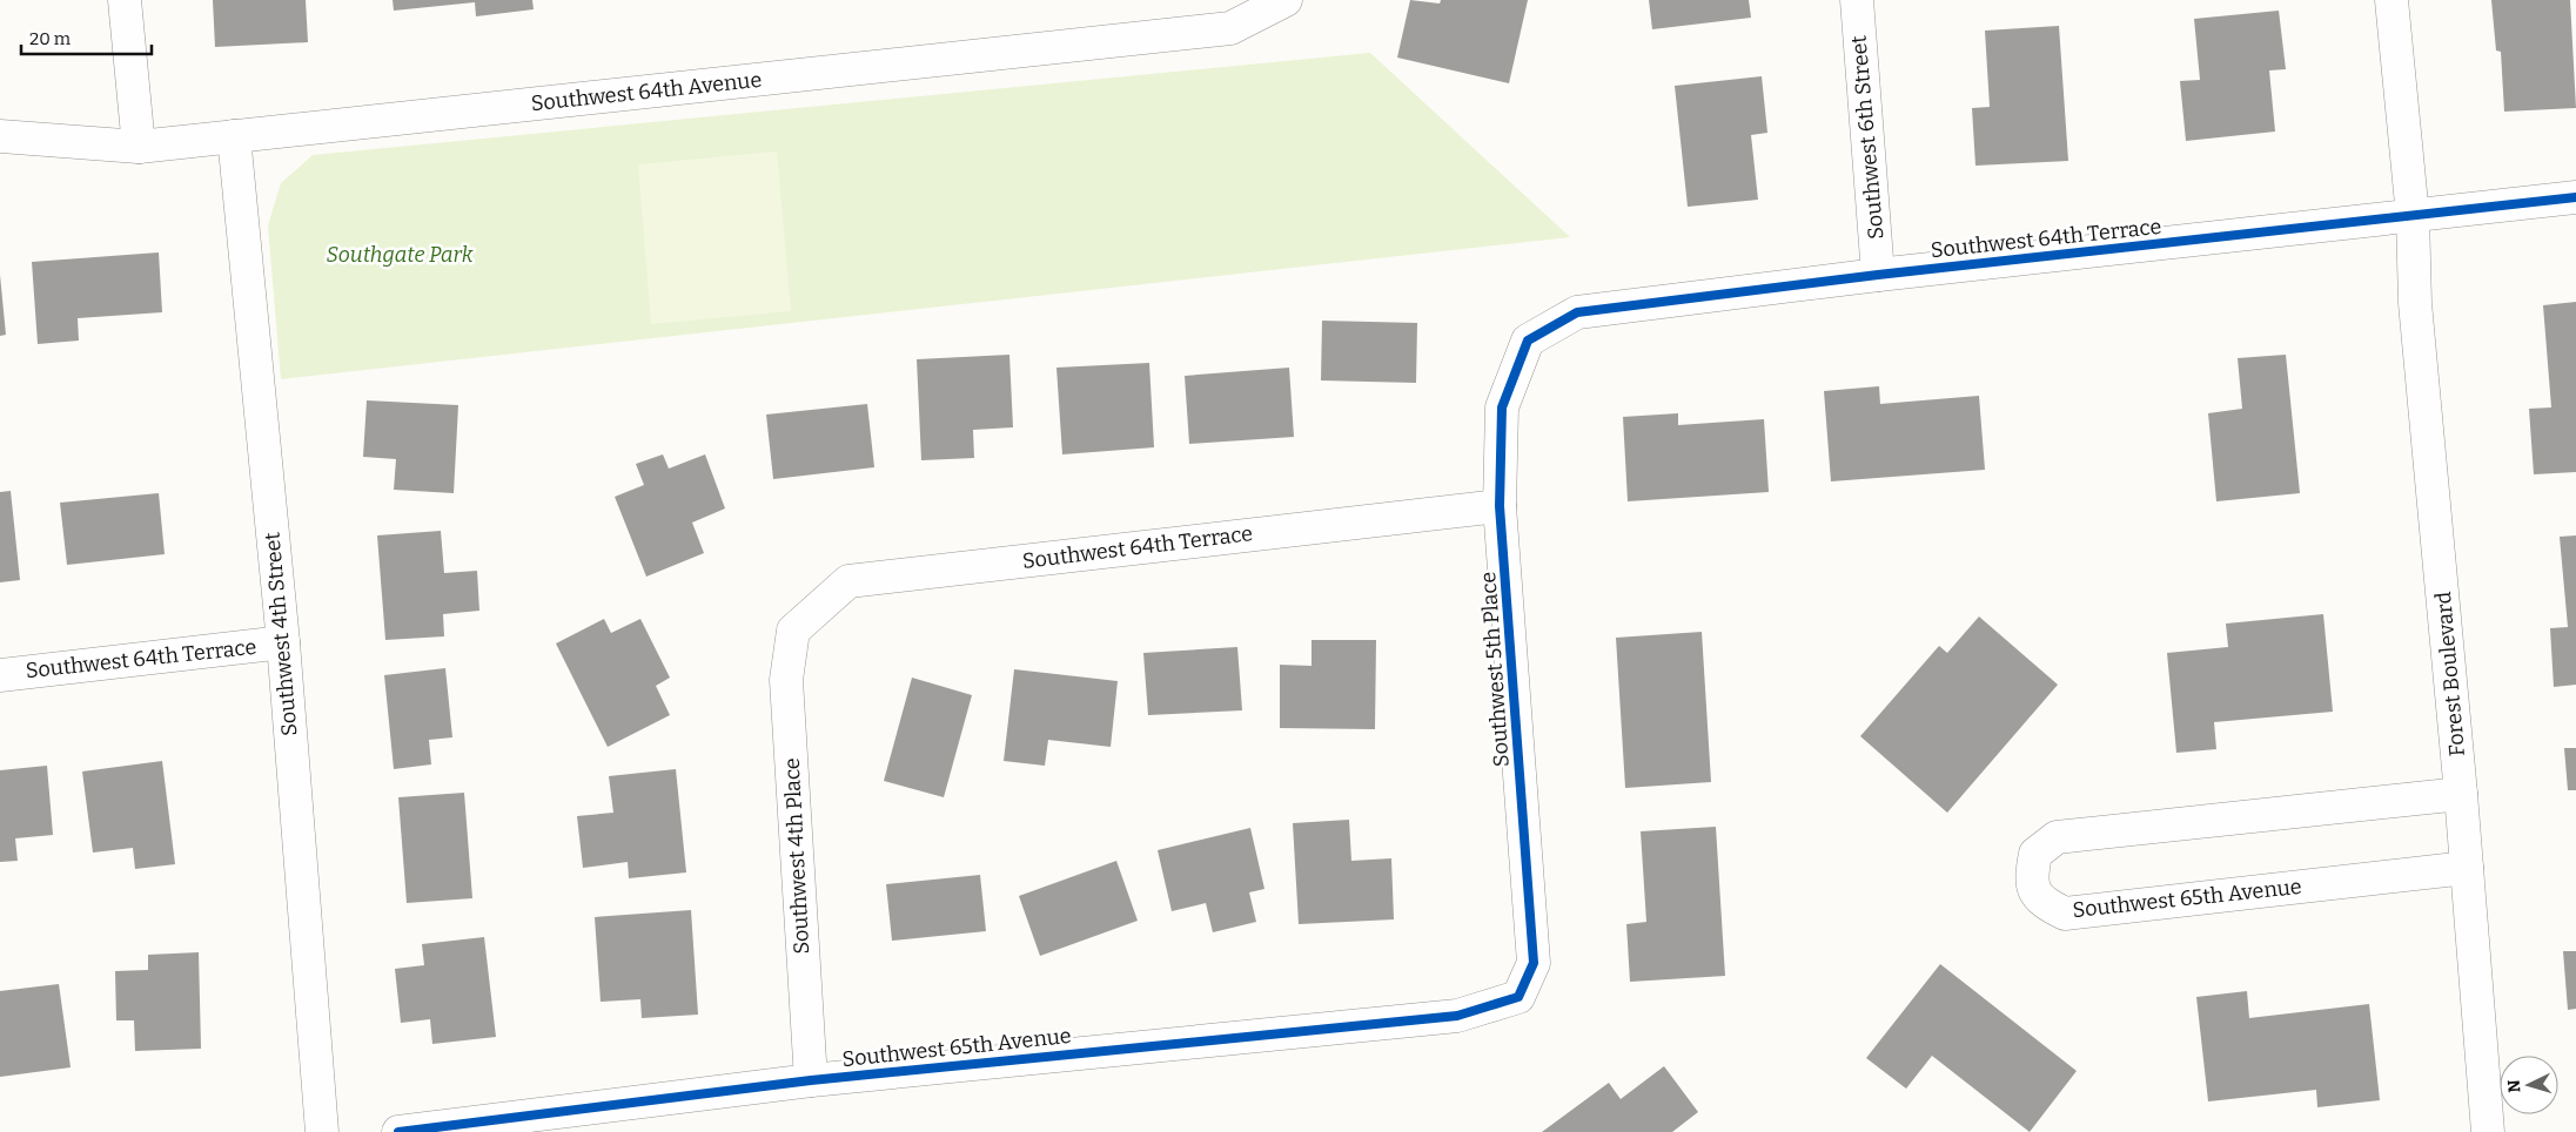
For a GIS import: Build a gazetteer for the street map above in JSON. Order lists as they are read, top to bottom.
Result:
{
  "streets": {
    "street": [
      "Southwest 64th Avenue",
      "Southwest 6th Street",
      "Southwest 64th Terrace",
      "Southwest 4th Street",
      "Southwest 5th Place",
      "Forest Boulevard",
      "Southwest 4th Place",
      "Southwest 65th Avenue"
    ]
  },
  "crossings": [
    ["Southwest 64th Avenue", "Southwest 4th Street"],
    ["Southwest 6th Street", "Southwest 64th Terrace"],
    ["Southwest 64th Terrace", "Southwest 4th Street"],
    ["Southwest 64th Terrace", "Southwest 5th Place"],
    ["Southwest 64th Terrace", "Forest Boulevard"],
    ["Southwest 64th Terrace", "Southwest 4th Place"],
    ["Southwest 5th Place", "Southwest 65th Avenue"],
    ["Forest Boulevard", "Southwest 65th Avenue"],
    ["Southwest 4th Place", "Southwest 65th Avenue"]
  ],
  "parks": ["Southgate Park"],
  "scale_bar": "20 m",
  "north": "left"
}
